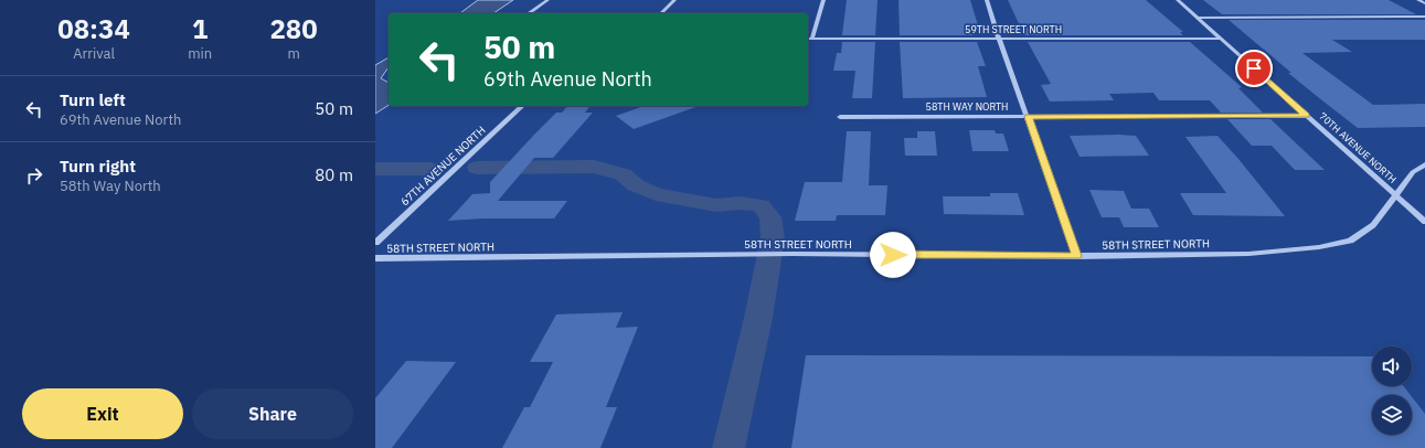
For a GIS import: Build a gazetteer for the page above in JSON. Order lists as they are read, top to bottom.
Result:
{
  "streets": {
    "street": [
      "59TH STREET NORTH",
      "58TH WAY NORTH",
      "70TH AVENUE NORTH",
      "67TH AVENUE NORTH",
      "58TH STREET NORTH"
    ]
  },
  "crossings": [
    ["59TH STREET NORTH", "70TH AVENUE NORTH"],
    ["58TH WAY NORTH", "70TH AVENUE NORTH"],
    ["70TH AVENUE NORTH", "58TH STREET NORTH"]
  ],
  "page": {
    "eta": [
      "08:34",
      "Arrival",
      "1",
      "min",
      "280",
      "m"
    ],
    "turn": ["50 m", "69th Avenue North"],
    "list": [
      {
        "name": "Turn left",
        "note": "69th Avenue North",
        "value": "50 m"
      },
      {
        "name": "Turn right",
        "note": "58th Way North",
        "value": "80 m"
      }
    ],
    "buttons": ["Exit", "Share"]
  }
}
